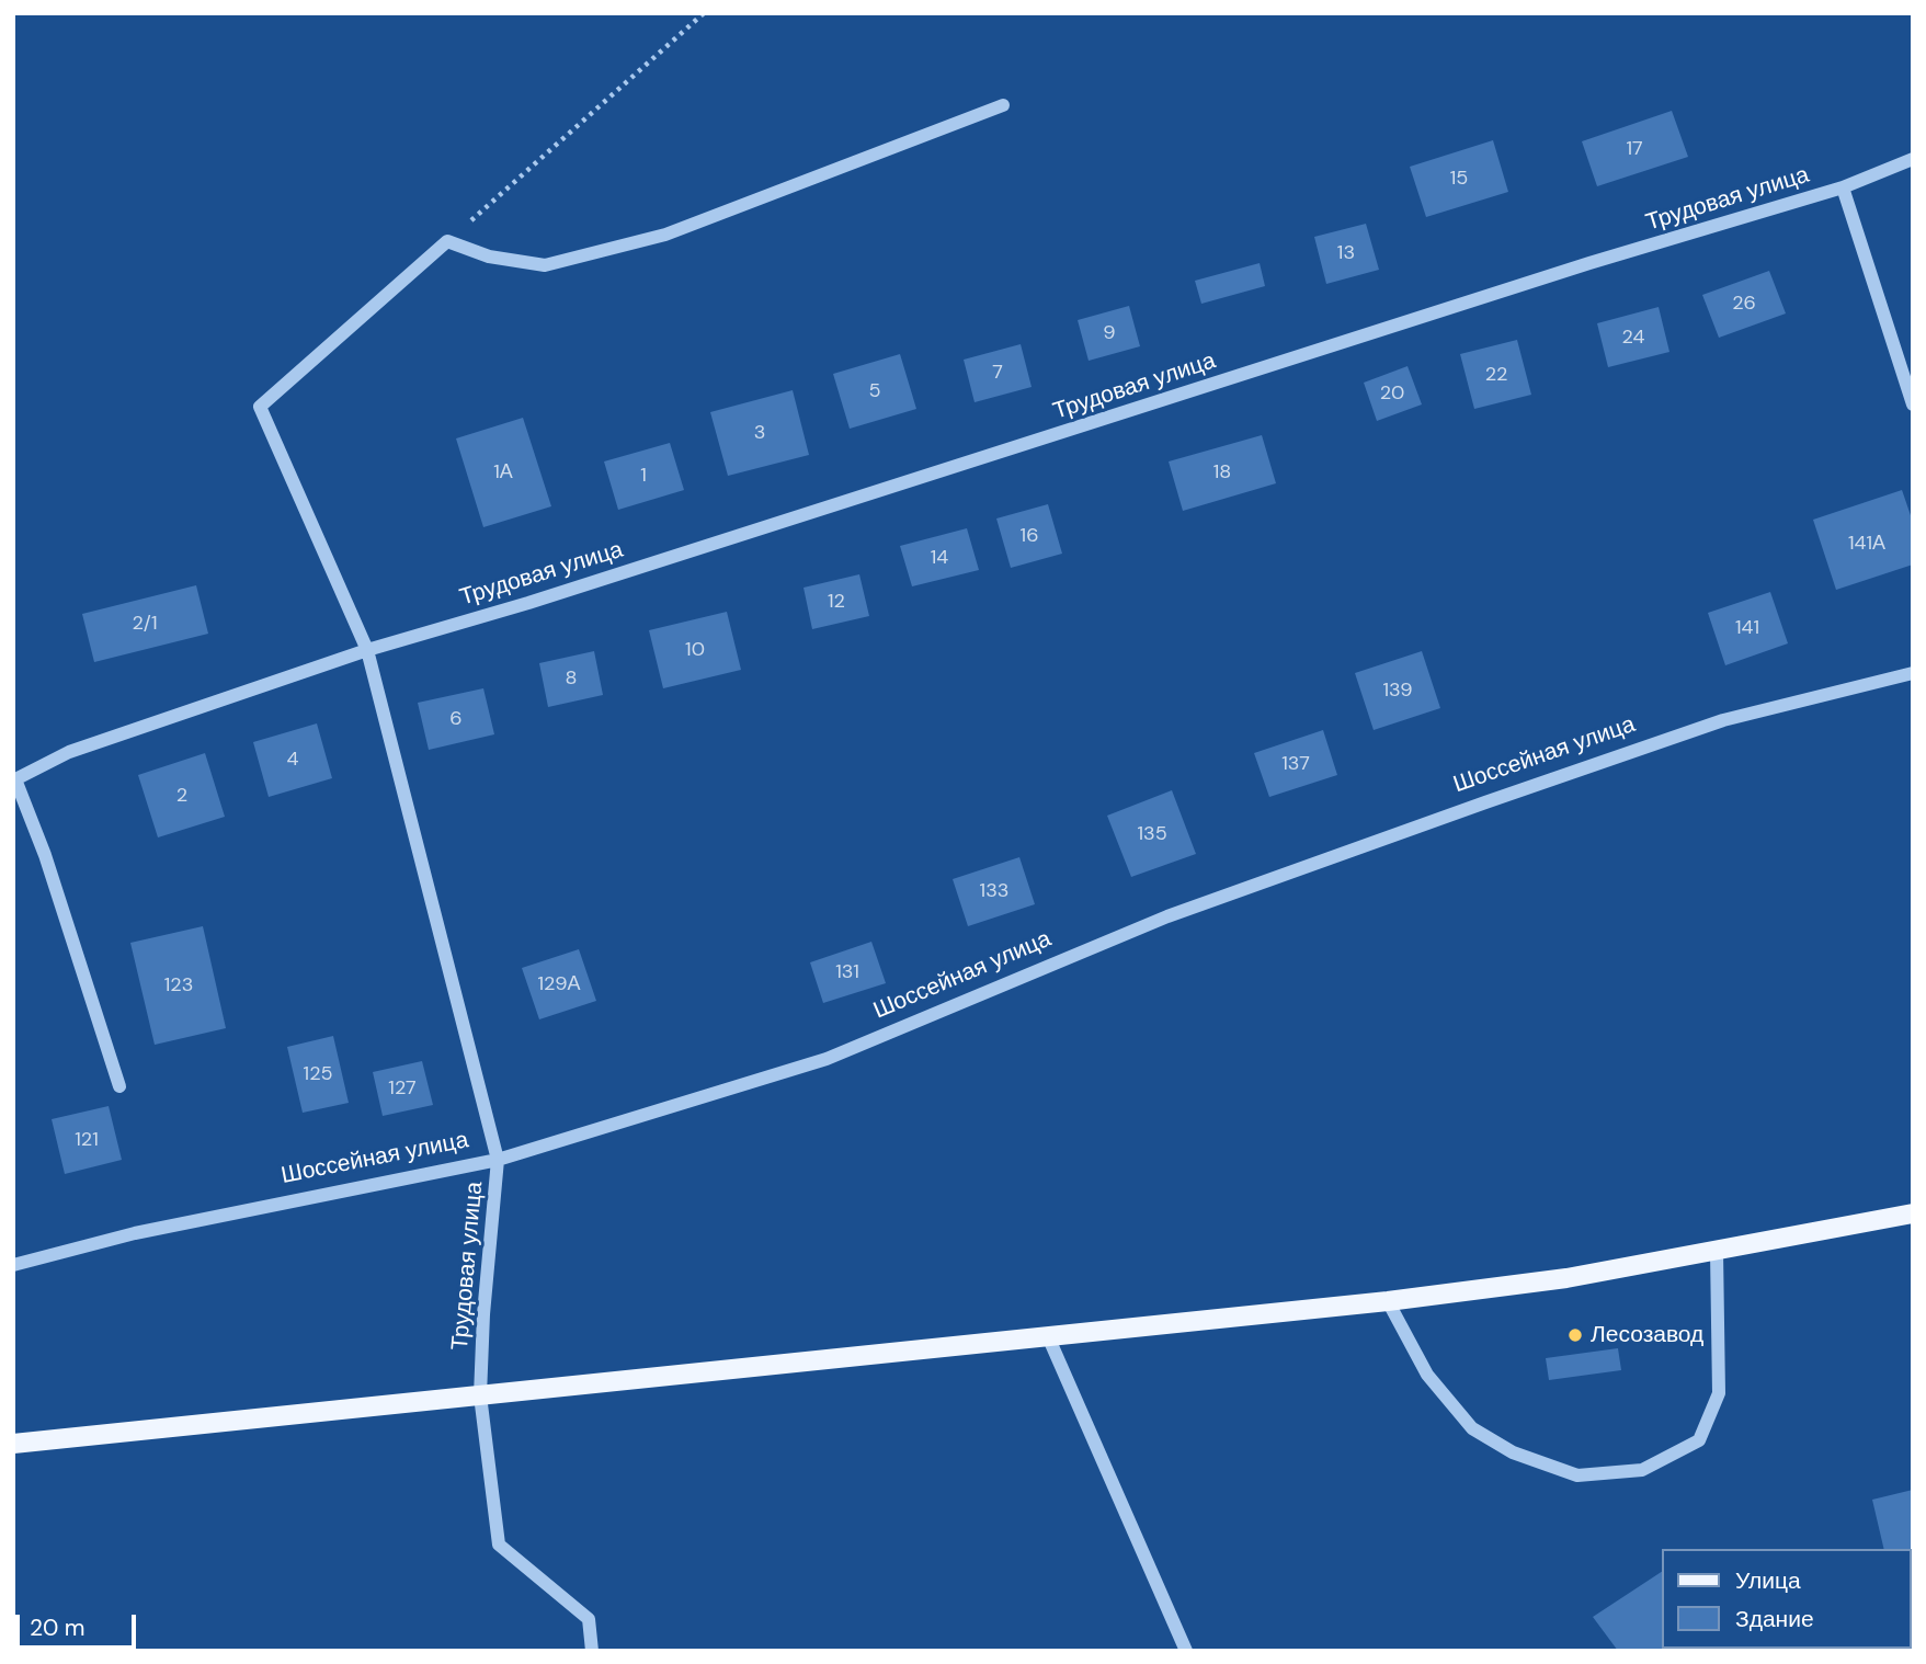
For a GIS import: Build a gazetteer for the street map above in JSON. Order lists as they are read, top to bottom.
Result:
{
  "streets": {
    "street": ["Трудовая улица", "Шоссейная улица"]
  },
  "crossings": [
    ["Трудовая улица", "Шоссейная улица"]
  ],
  "places": ["Лесозавод"],
  "house_numbers": [
    "17",
    "15",
    "13",
    "26",
    "9",
    "24",
    "7",
    "22",
    "5",
    "20",
    "3",
    "1А",
    "18",
    "1",
    "16",
    "141А",
    "14",
    "12",
    "2/1",
    "141",
    "10",
    "8",
    "139",
    "6",
    "4",
    "137",
    "2",
    "135",
    "133",
    "131",
    "129А",
    "123",
    "125",
    "127",
    "121"
  ],
  "legend": ["Улица", "Здание"],
  "scale_bar": "20 m"
}
